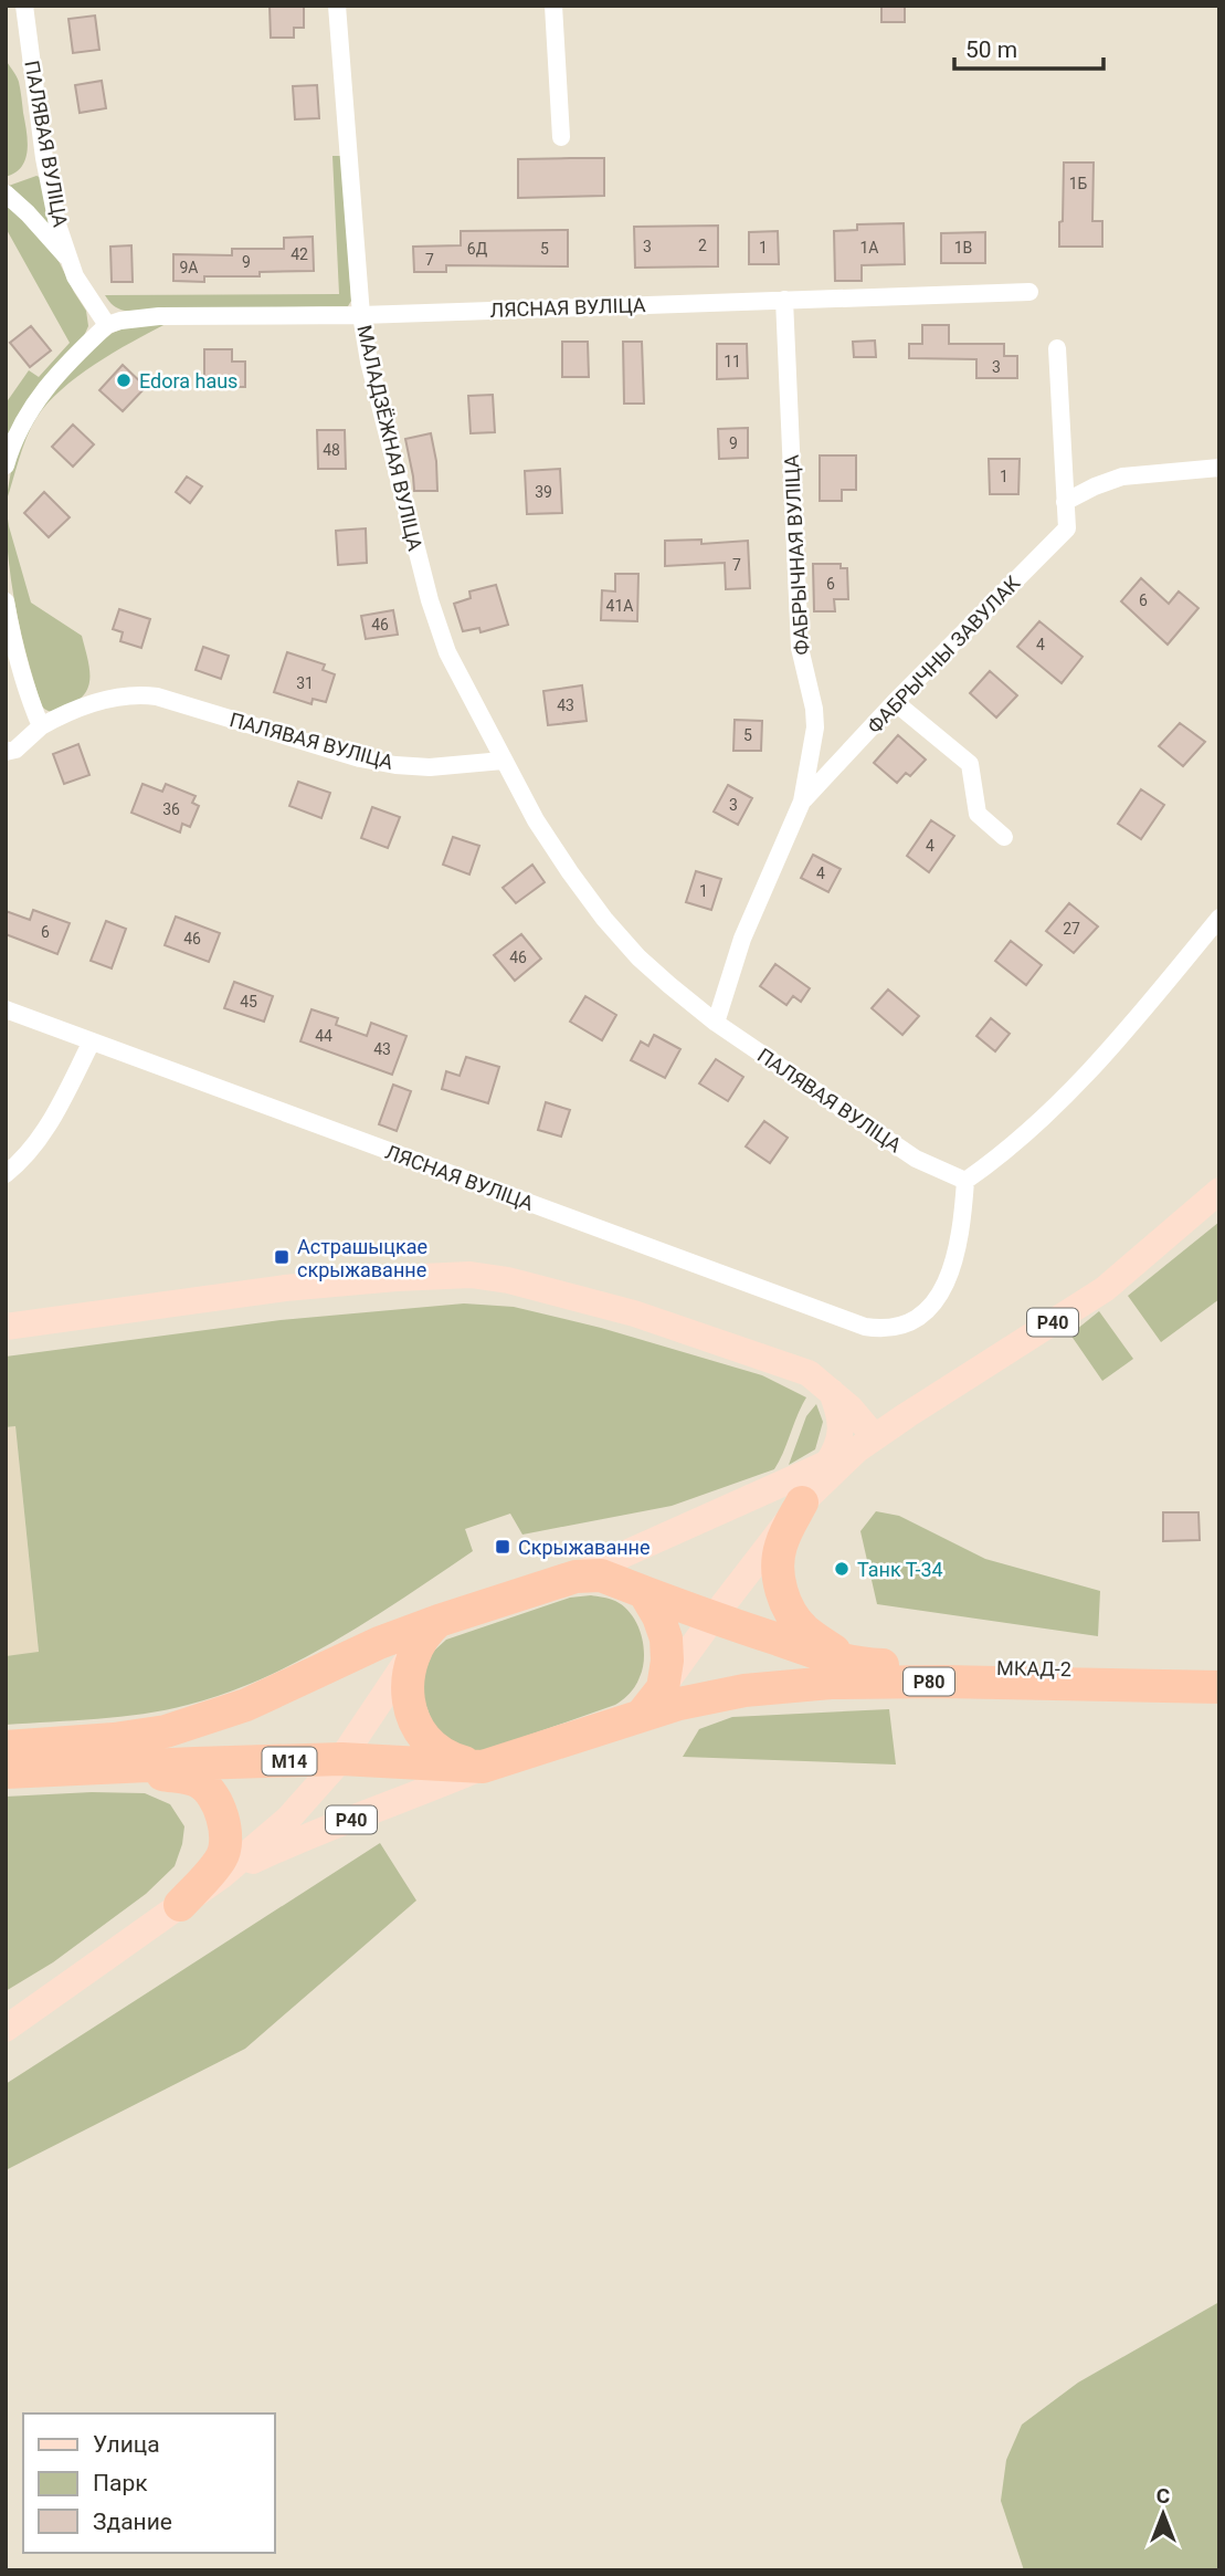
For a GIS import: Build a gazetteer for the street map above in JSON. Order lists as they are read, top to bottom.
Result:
{
  "streets": {
    "highway": [
      "Р40",
      "МКАД-2",
      "Р80",
      "М14"
    ],
    "street": [
      "ПАЛЯВАЯ ВУЛІЦА",
      "ЛЯСНАЯ ВУЛІЦА",
      "МАЛАДЗЁЖНАЯ ВУЛІЦА",
      "ФАБРЫЧНАЯ ВУЛІЦА",
      "ФАБРЫЧНЫ ЗАВУЛАК"
    ]
  },
  "crossings": [
    ["ПАЛЯВАЯ ВУЛІЦА", "ЛЯСНАЯ ВУЛІЦА"],
    ["ПАЛЯВАЯ ВУЛІЦА", "МАЛАДЗЁЖНАЯ ВУЛІЦА"],
    ["ПАЛЯВАЯ ВУЛІЦА", "ФАБРЫЧНАЯ ВУЛІЦА"],
    ["ЛЯСНАЯ ВУЛІЦА", "МАЛАДЗЁЖНАЯ ВУЛІЦА"],
    ["ЛЯСНАЯ ВУЛІЦА", "ФАБРЫЧНАЯ ВУЛІЦА"],
    ["ФАБРЫЧНАЯ ВУЛІЦА", "ФАБРЫЧНЫ ЗАВУЛАК"],
    ["Р40", "Р80"],
    ["Р40", "М14"],
    ["МКАД-2", "Р80"],
    ["Р80", "М14"]
  ],
  "places": {
    "other": ["Edora haus", "Танк Т-34"],
    "transit": ["Астрашыцкае скрыжаванне", "Скрыжаванне"]
  },
  "house_numbers": [
    "1Б",
    "2",
    "3",
    "1",
    "1А",
    "1В",
    "6Д",
    "5",
    "42",
    "7",
    "9",
    "9А",
    "11",
    "3",
    "9",
    "48",
    "1",
    "39",
    "7",
    "6",
    "6",
    "41А",
    "46",
    "4",
    "31",
    "43",
    "5",
    "3",
    "36",
    "4",
    "4",
    "1",
    "27",
    "6",
    "46",
    "46",
    "45",
    "44",
    "43"
  ],
  "legend": ["Улица", "Парк", "Здание"],
  "scale_bar": "50 m",
  "north": "top"
}
